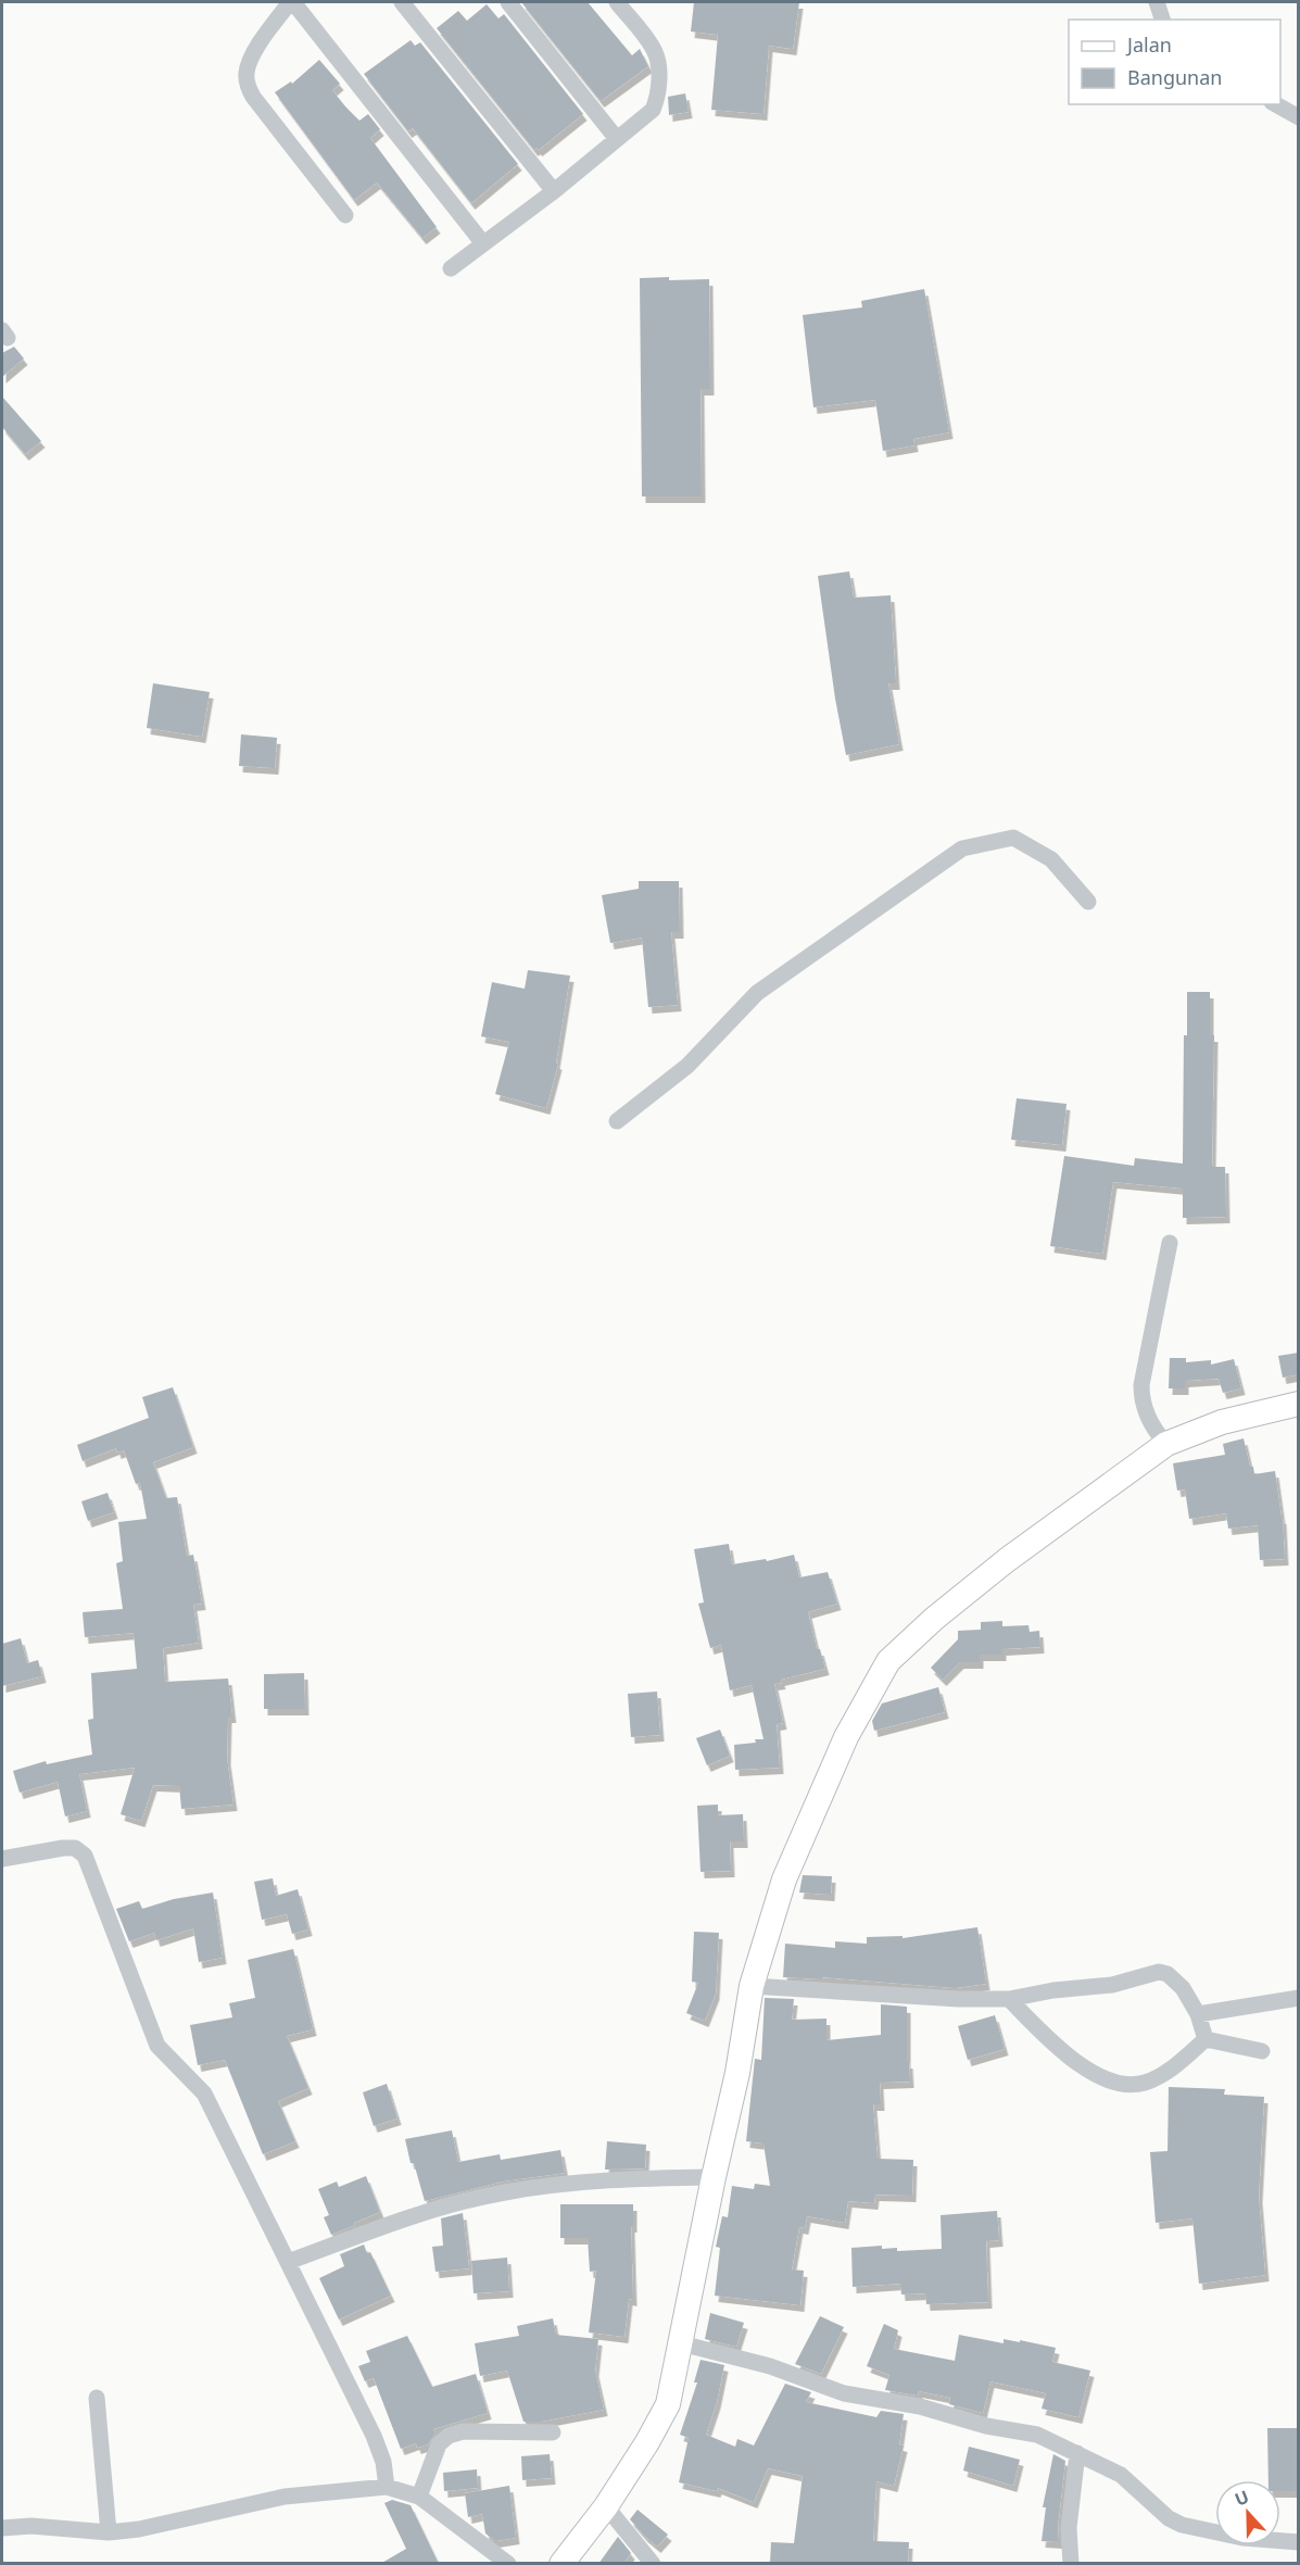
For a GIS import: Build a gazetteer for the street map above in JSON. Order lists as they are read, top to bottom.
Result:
{
  "legend": ["Jalan", "Bangunan"],
  "north": "top"
}
